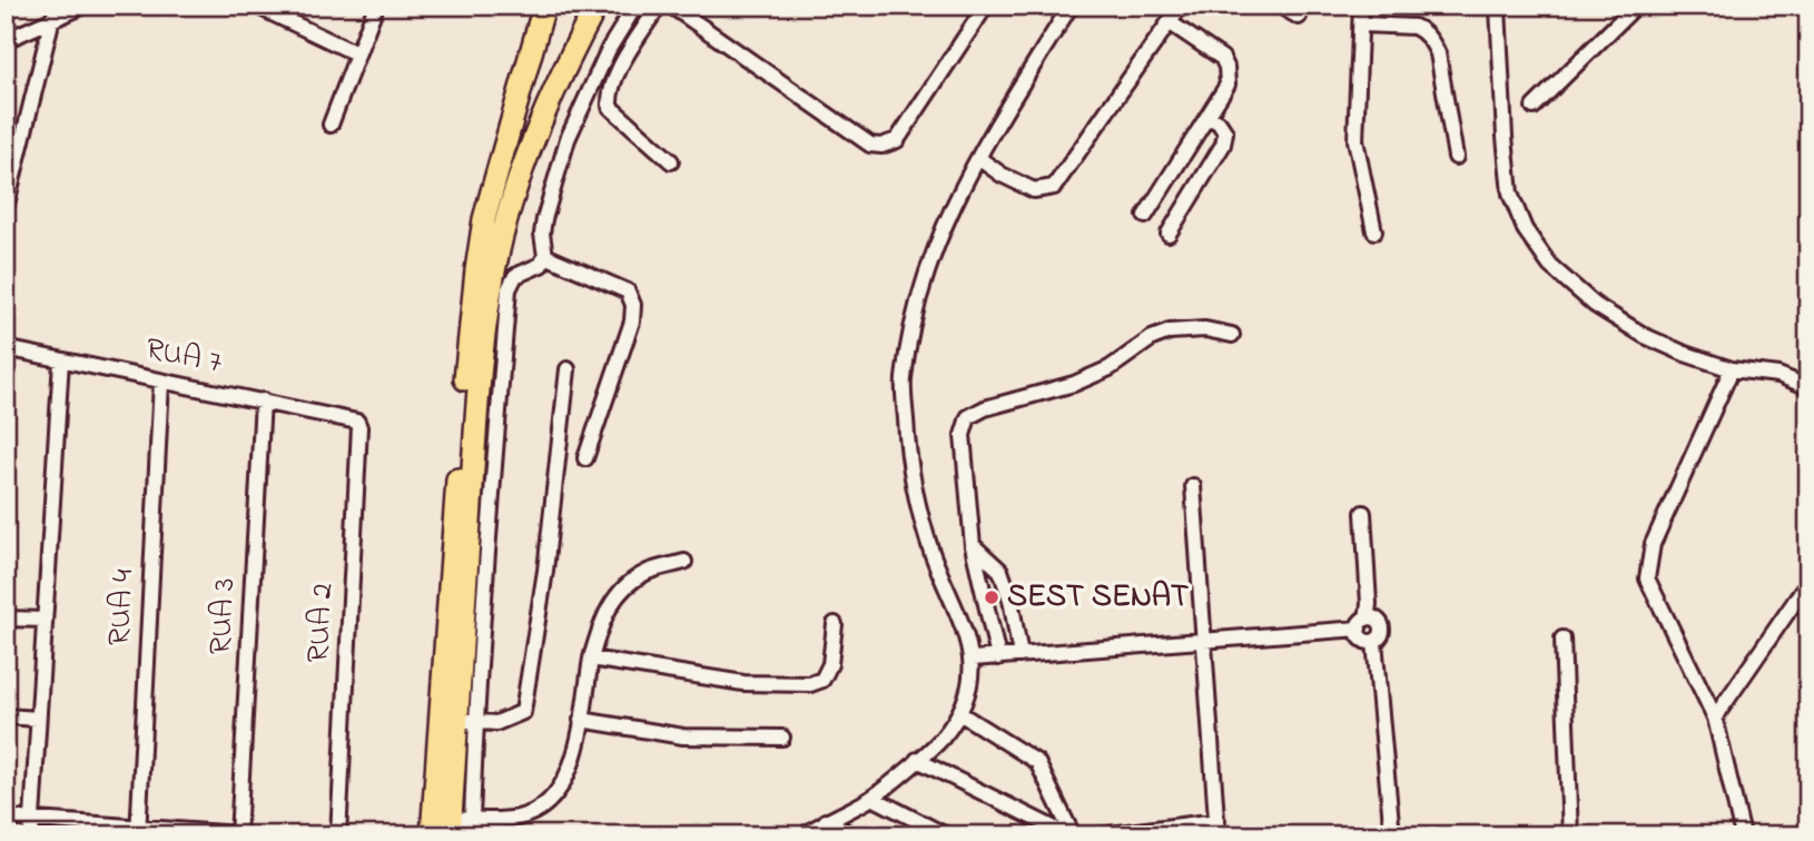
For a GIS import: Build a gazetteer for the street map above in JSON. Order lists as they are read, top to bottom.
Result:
{
  "streets": {
    "street": [
      "RUA 7",
      "RUA 4",
      "RUA 3",
      "RUA 2"
    ]
  },
  "crossings": [
    ["RUA 7", "RUA 4"],
    ["RUA 7", "RUA 3"],
    ["RUA 7", "RUA 2"]
  ],
  "places": ["SEST SENAT"]
}
